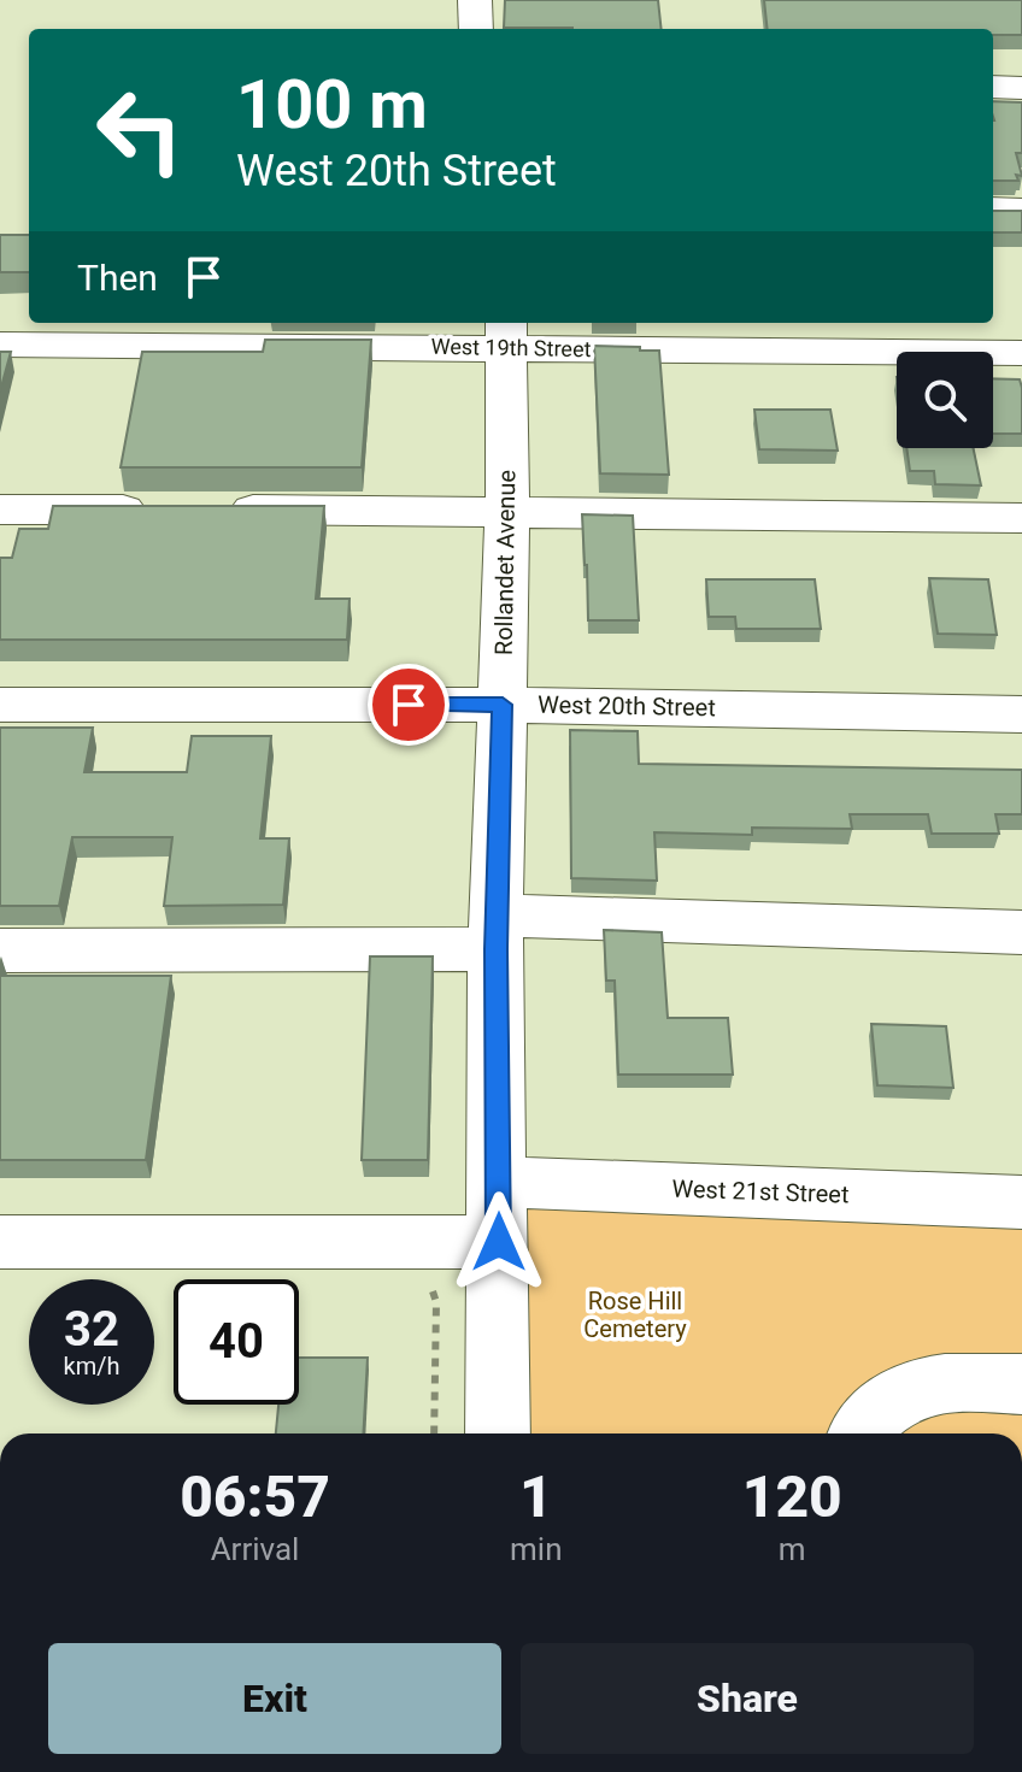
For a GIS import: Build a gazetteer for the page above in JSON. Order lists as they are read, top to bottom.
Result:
{
  "streets": {
    "street": [
      "West 19th Street",
      "Rollandet Avenue",
      "West 20th Street",
      "West 21st Street"
    ]
  },
  "crossings": [
    ["West 19th Street", "Rollandet Avenue"],
    ["Rollandet Avenue", "West 20th Street"],
    ["Rollandet Avenue", "West 21st Street"]
  ],
  "parks": ["Rose Hill Cemetery"],
  "page": {
    "turn": ["100 m", "West 20th Street"],
    "then": "Then",
    "speed": "32 km/h",
    "limit": "40",
    "eta": [
      "06:57",
      "Arrival",
      "1",
      "min",
      "120",
      "m"
    ],
    "buttons": ["Exit", "Share"]
  }
}
